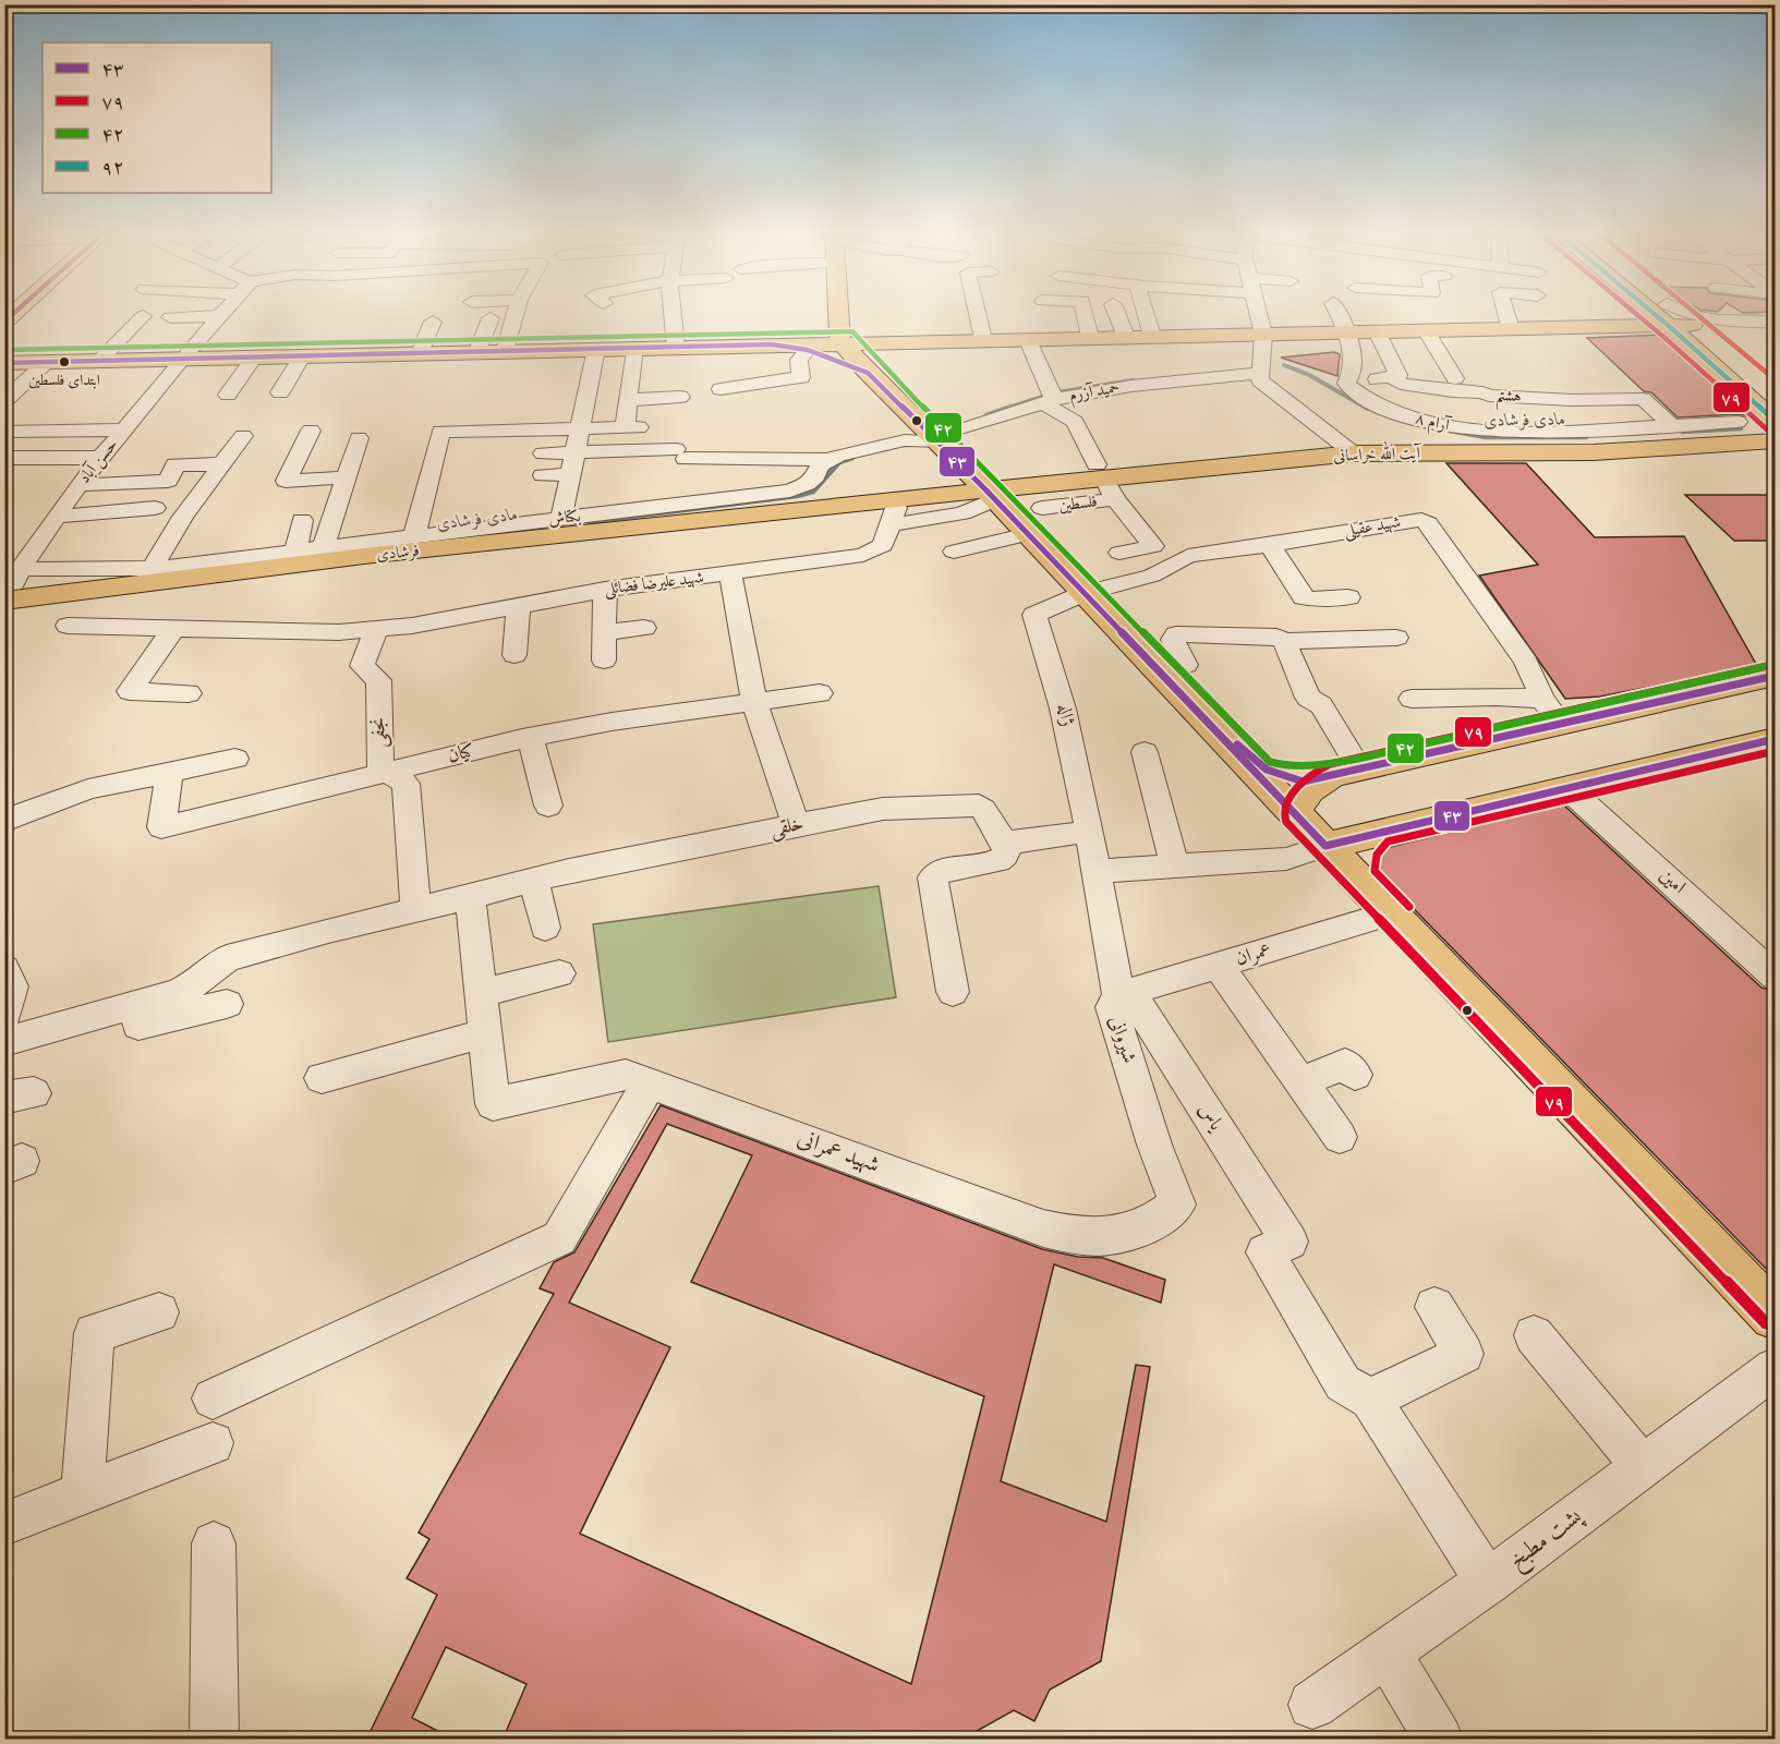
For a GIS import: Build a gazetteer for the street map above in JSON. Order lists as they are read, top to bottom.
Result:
{
  "streets": {
    "main road": ["آیت الله خراسانی", "فرشادی"],
    "street": [
      "حمید آزرم",
      "هشتم",
      "۸ آرام",
      "حسن آباد",
      "بکتاش",
      "شهید عقیلی",
      "شهید علیرضا فضائلی",
      "ژاله",
      "نجفی",
      "کیان",
      "خلقی",
      "امین",
      "عمران",
      "شیروانی",
      "یاس",
      "شهید عمرانی",
      "پشت مطبخ"
    ]
  },
  "crossings": [
    ["هشتم", "۸ آرام"],
    ["آیت الله خراسانی", "فرشادی"],
    ["حسن آباد", "بکتاش"],
    ["شهید عقیلی", "ژاله"],
    ["فرشادی", "شهید علیرضا فضائلی"],
    ["شهید علیرضا فضائلی", "نجفی"],
    ["ژاله", "شیروانی"],
    ["نجفی", "کیان"],
    ["نجفی", "خلقی"],
    ["عمران", "شیروانی"],
    ["عمران", "یاس"],
    ["شیروانی", "یاس"],
    ["شیروانی", "شهید عمرانی"]
  ],
  "water": ["مادی فرشادی"],
  "places": ["ابتدای فلسطین"],
  "lines": [
    "transit line ۷۹",
    "transit line ۹۲",
    "transit line ۴۲",
    "transit line ۴۳"
  ],
  "legend": [
    "۴۳",
    "۷۹",
    "۴۲",
    "۹۲"
  ]
}
